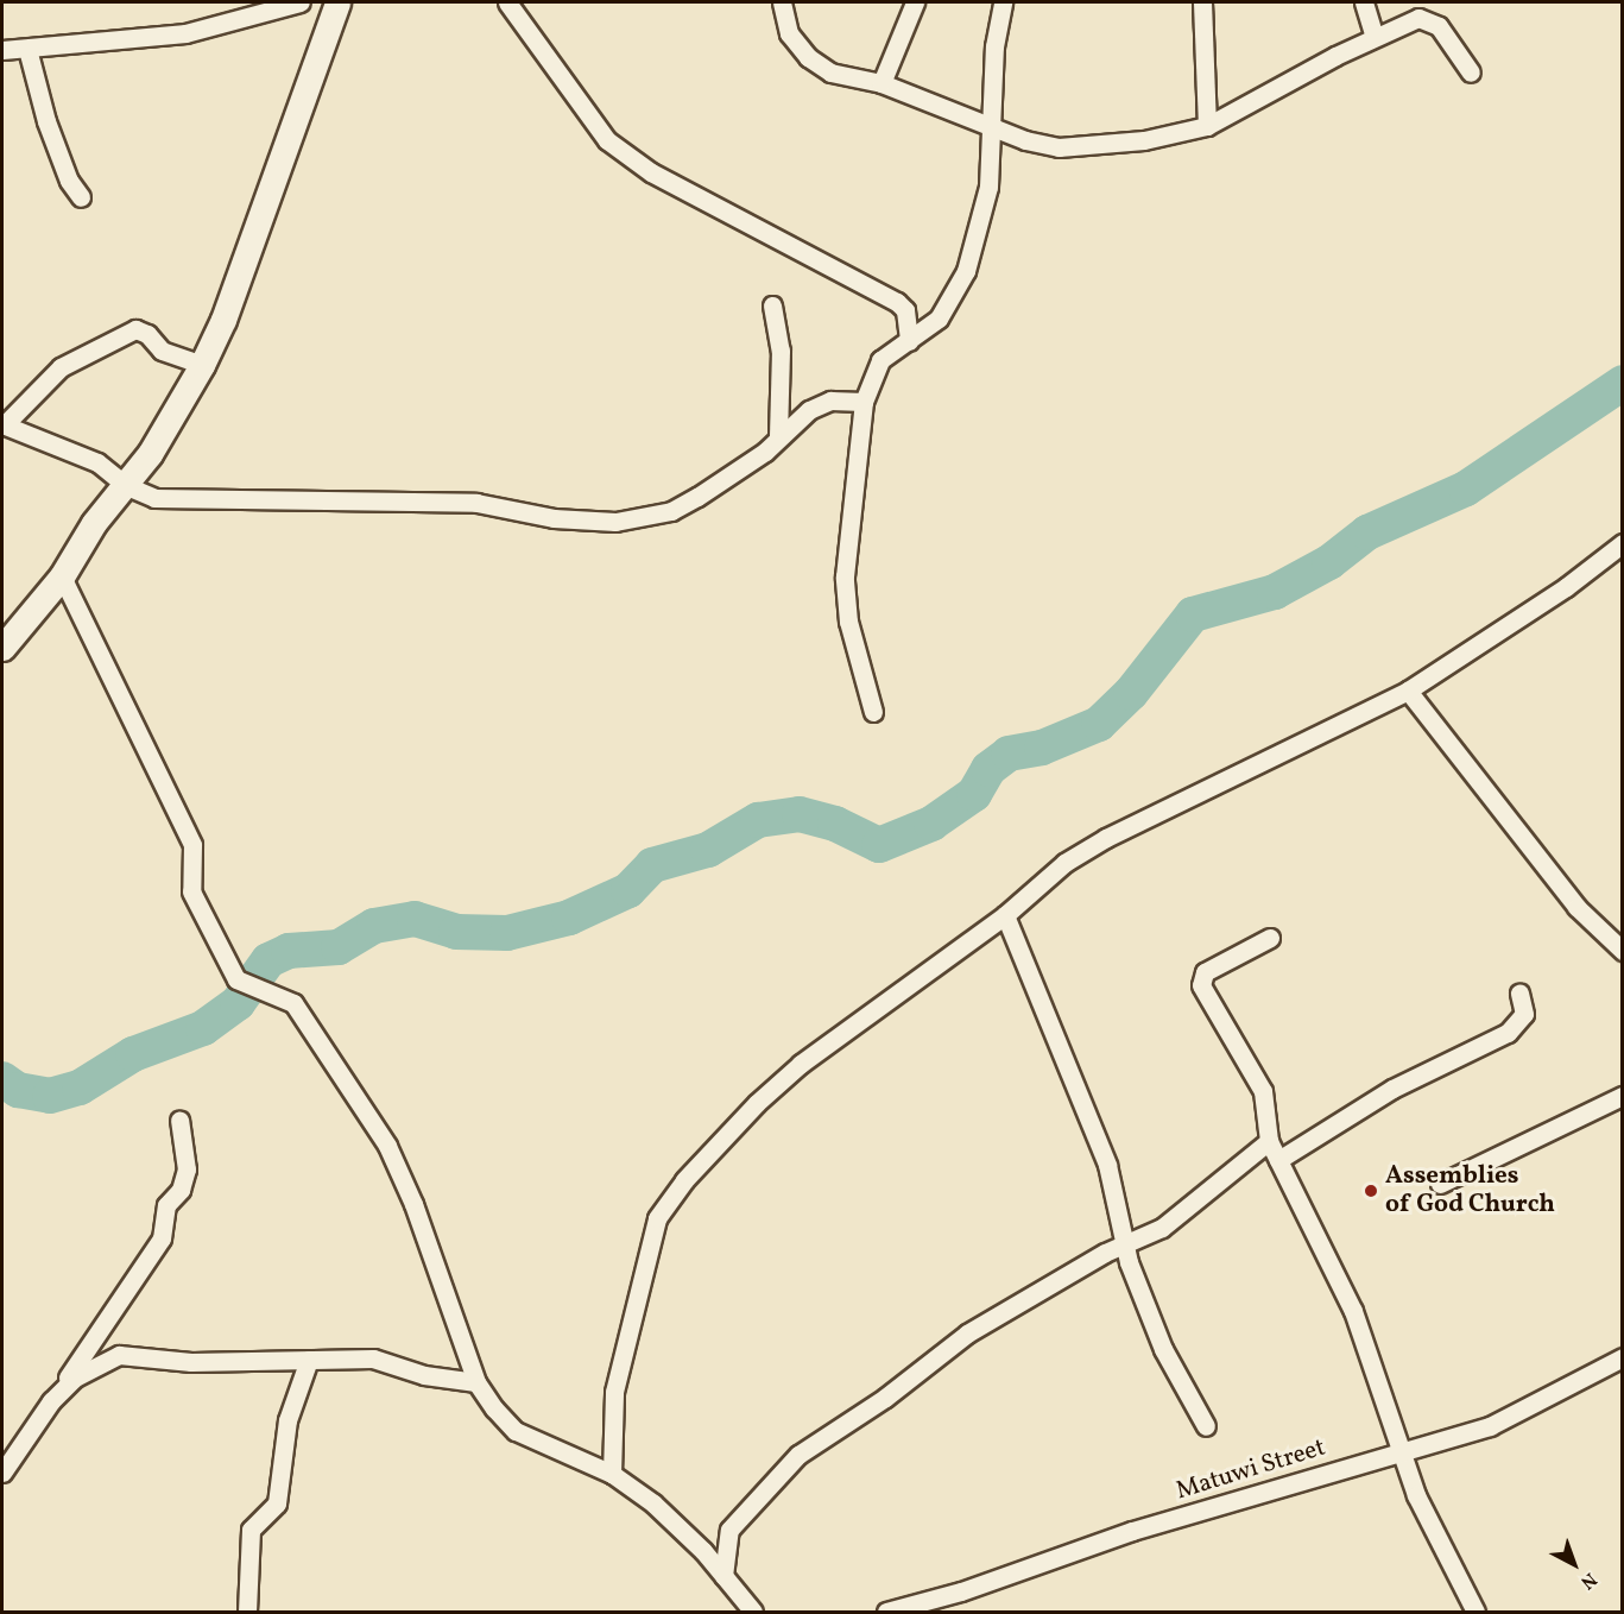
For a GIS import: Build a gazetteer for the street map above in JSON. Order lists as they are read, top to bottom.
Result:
{
  "streets": {
    "street": ["Matuwi Street"]
  },
  "places": ["Assemblies of God Church"],
  "north": "bottom right"
}
